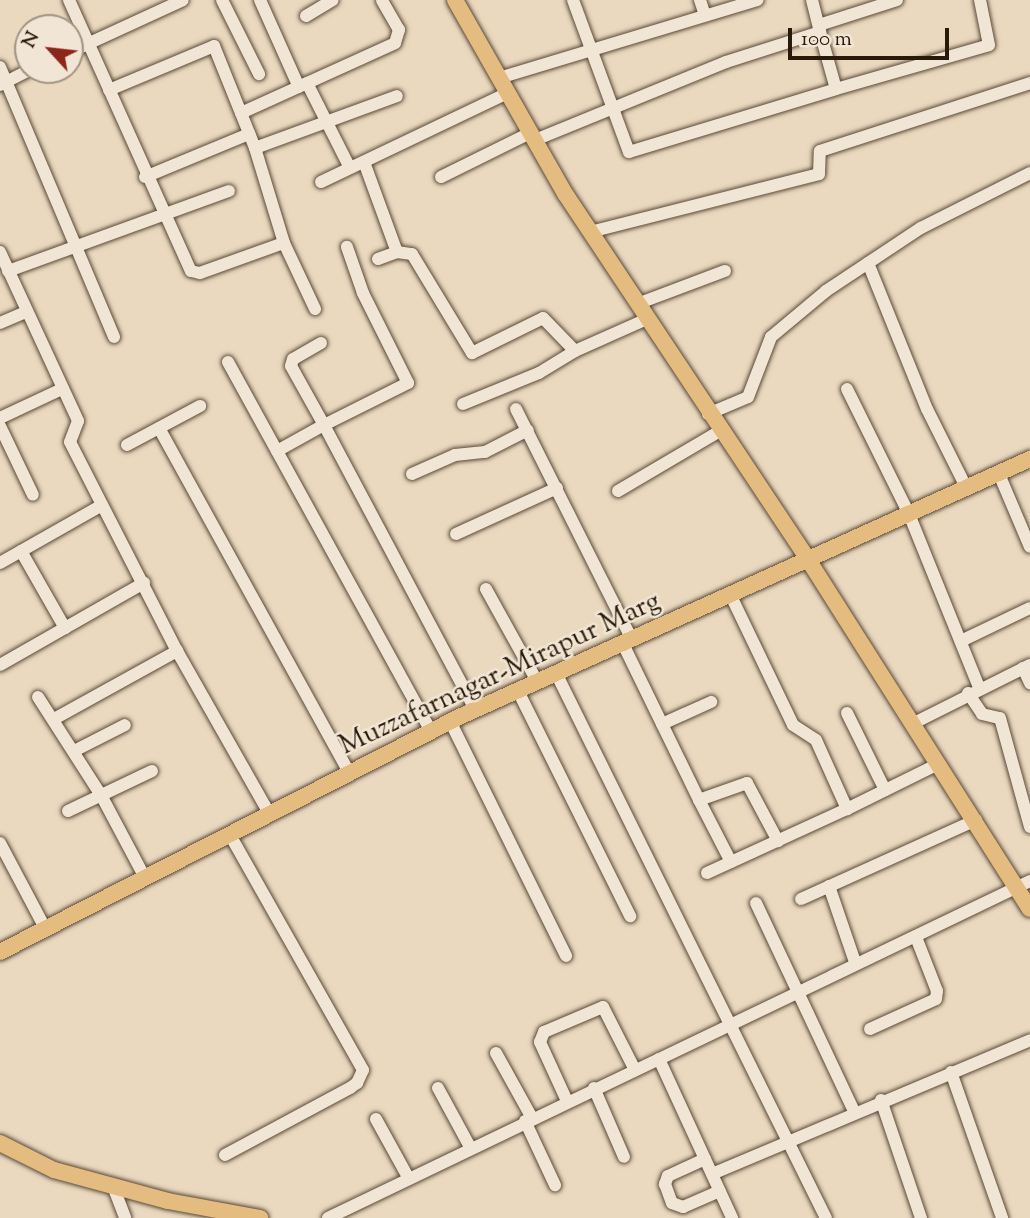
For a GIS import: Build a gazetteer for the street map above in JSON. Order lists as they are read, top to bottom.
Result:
{
  "streets": {
    "main road": ["Muzzafarnagar-Mirapur Marg"]
  },
  "scale_bar": "100 m",
  "north": "top left"
}
